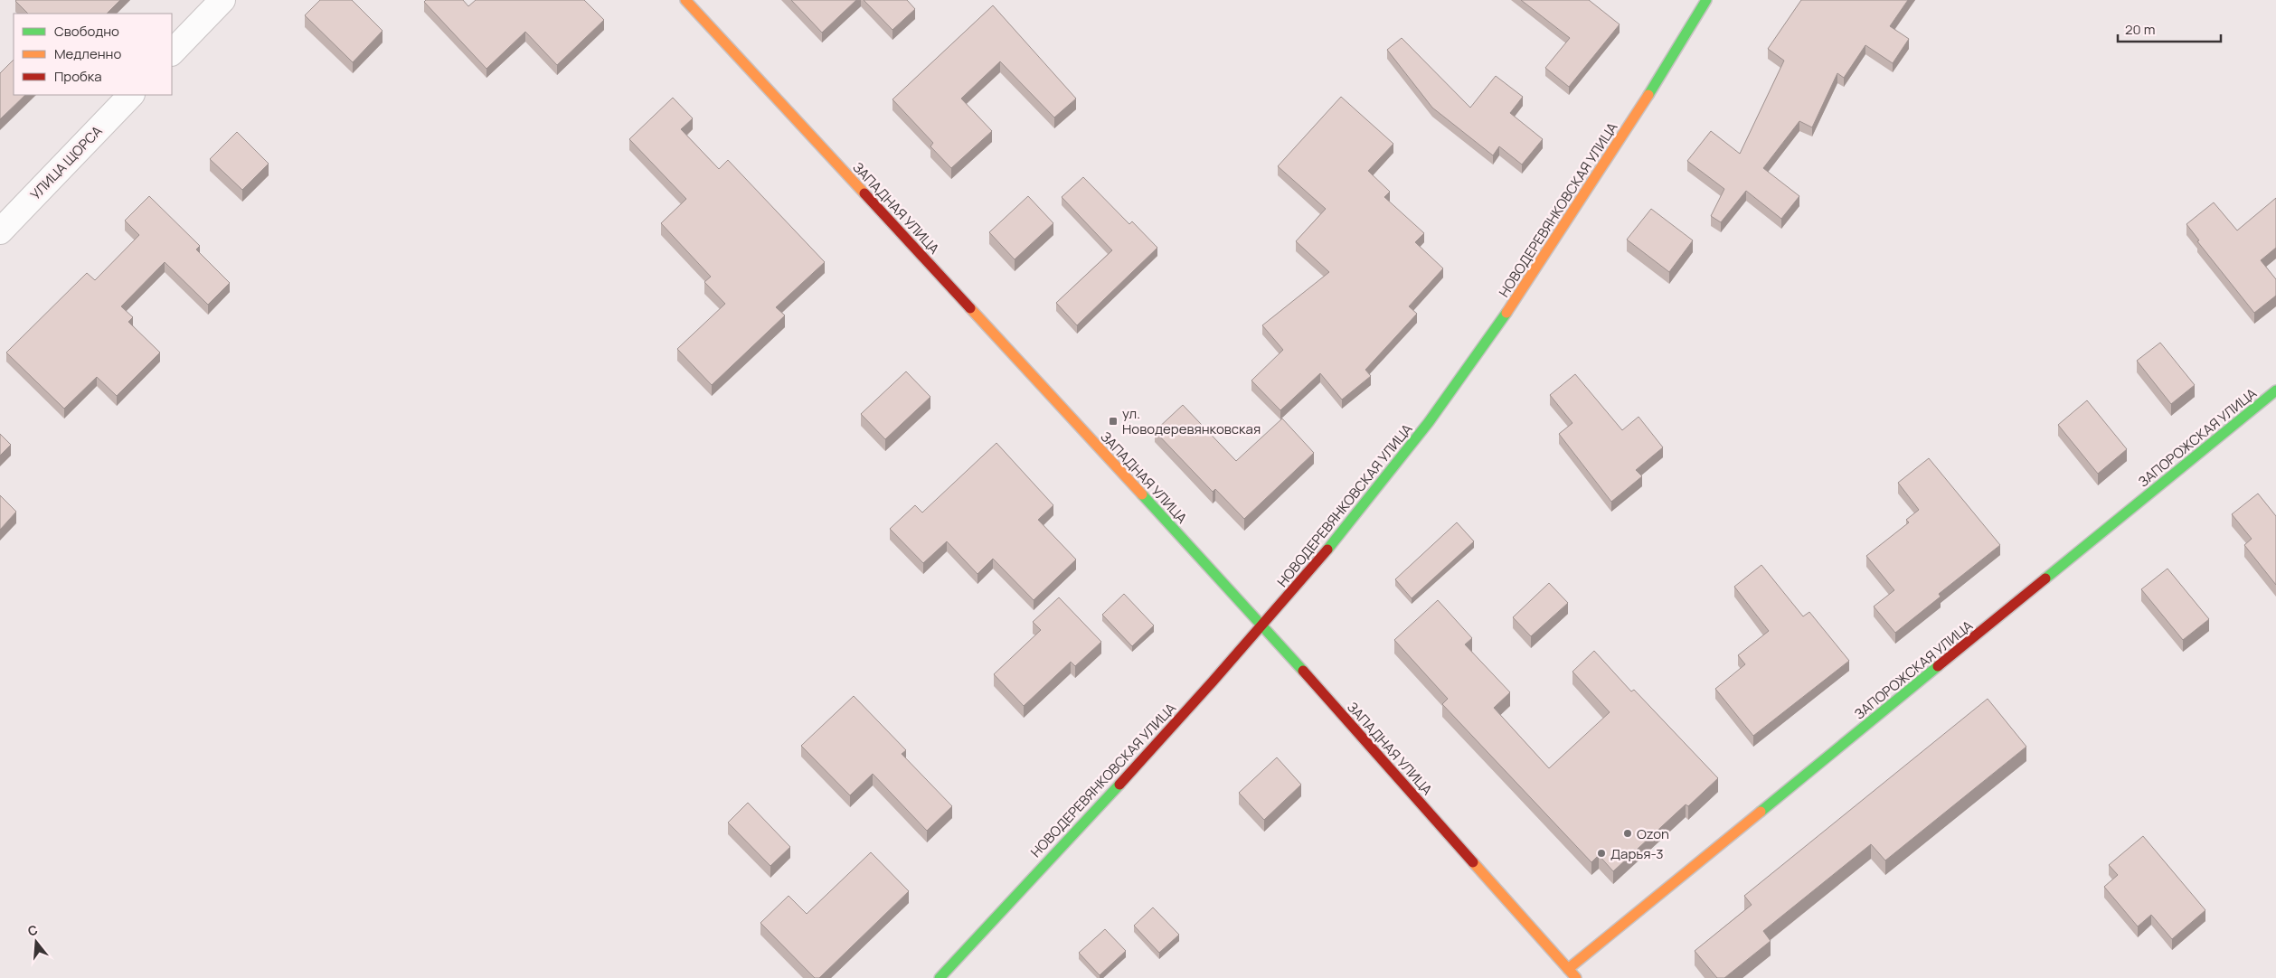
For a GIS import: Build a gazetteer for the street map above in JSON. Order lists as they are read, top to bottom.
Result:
{
  "streets": {
    "street": [
      "УЛИЦА ЩОРСА",
      "ЗАПАДНАЯ УЛИЦА",
      "НОВОДЕРЕВЯНКОВСКАЯ УЛИЦА",
      "ЗАПОРОЖСКАЯ УЛИЦА"
    ]
  },
  "crossings": [
    ["ЗАПАДНАЯ УЛИЦА", "НОВОДЕРЕВЯНКОВСКАЯ УЛИЦА"],
    ["ЗАПАДНАЯ УЛИЦА", "ЗАПОРОЖСКАЯ УЛИЦА"]
  ],
  "places": {
    "transit": ["ул. Новодеревянковская"],
    "other": ["Ozon", "Дарья-3"]
  },
  "legend": ["Свободно", "Медленно", "Пробка"],
  "scale_bar": "20 m",
  "north": "top"
}
